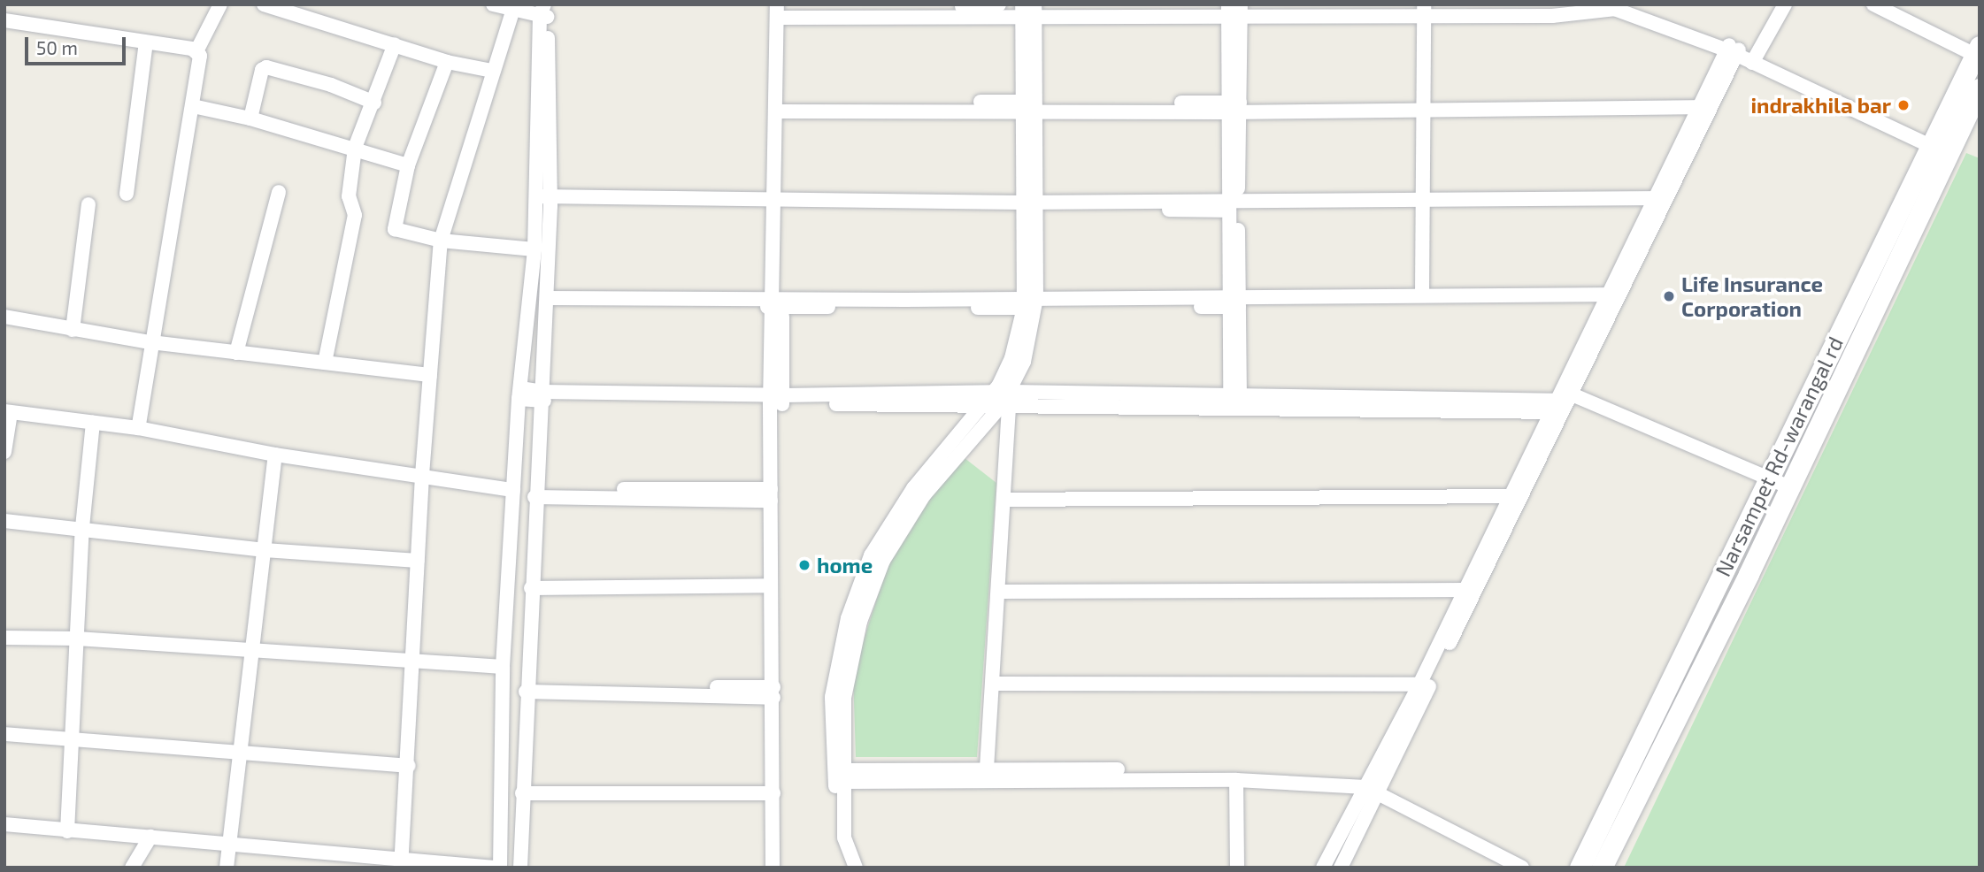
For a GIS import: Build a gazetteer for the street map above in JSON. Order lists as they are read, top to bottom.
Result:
{
  "streets": {
    "main road": ["Narsampet Rd-warangal rd"]
  },
  "places": ["indrakhila bar", "Life Insurance Corporation", "home"],
  "scale_bar": "50 m"
}
